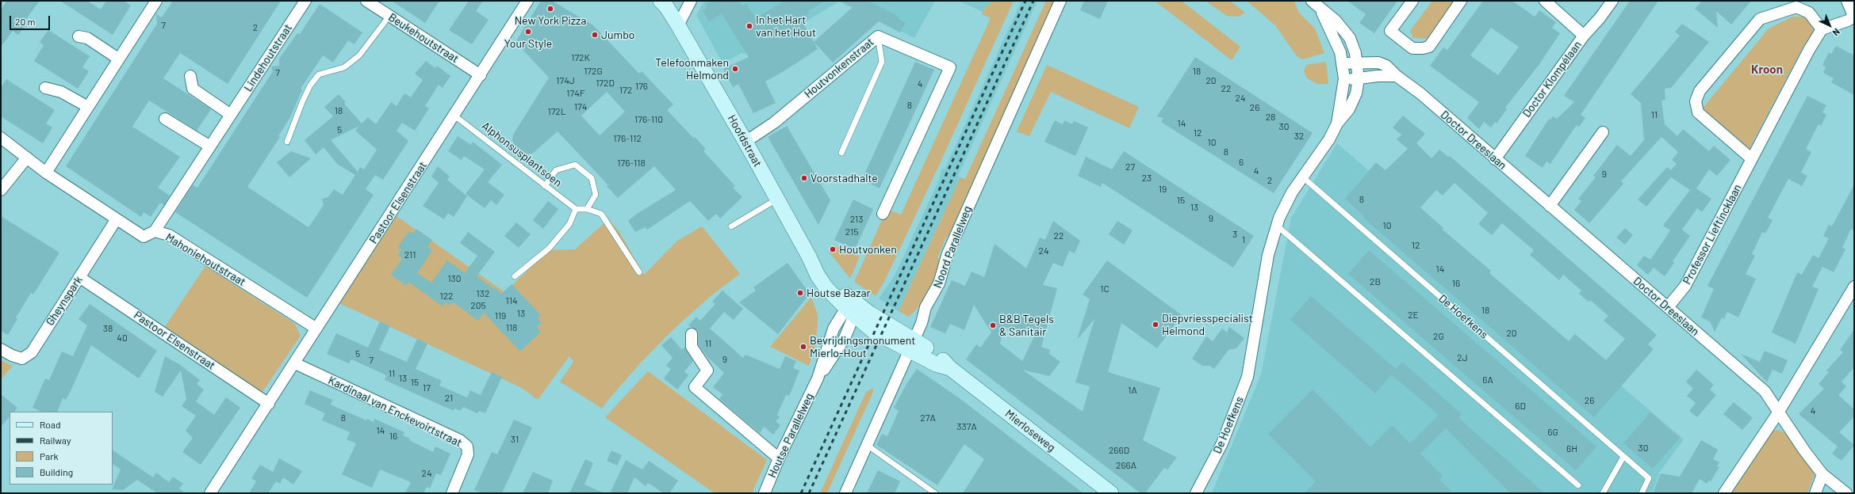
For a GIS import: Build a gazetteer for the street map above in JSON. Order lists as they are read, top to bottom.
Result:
{
  "streets": {
    "street": [
      "Beukehoutstraat",
      "Lindehoutstraat",
      "Houtvonkenstraat",
      "Doctor Klompélaan",
      "Doctor Dreeslaan",
      "Hoofdstraat",
      "Pastoor Elsenstraat",
      "Professor Lieftincklaan",
      "Noord Parallelweg",
      "Mahoniehoutstraat",
      "Gheynspark",
      "De Hoefkens",
      "Kardinaal van Enckevoirtstraat",
      "Mierloseweg",
      "Houtse Parallelweg"
    ],
    "lane": ["Alphonsusplantsoen"]
  },
  "crossings": [
    ["Beukehoutstraat", "Pastoor Elsenstraat"],
    ["Lindehoutstraat", "Mahoniehoutstraat"],
    ["Houtvonkenstraat", "Hoofdstraat"],
    ["Doctor Klompélaan", "Doctor Dreeslaan"],
    ["Doctor Dreeslaan", "Professor Lieftincklaan"],
    ["Hoofdstraat", "Mierloseweg"],
    ["Hoofdstraat", "Houtse Parallelweg"],
    ["Alphonsusplantsoen", "Pastoor Elsenstraat"],
    ["Pastoor Elsenstraat", "Mahoniehoutstraat"],
    ["Pastoor Elsenstraat", "Gheynspark"],
    ["Pastoor Elsenstraat", "Kardinaal van Enckevoirtstraat"],
    ["Noord Parallelweg", "Mierloseweg"],
    ["Mahoniehoutstraat", "Gheynspark"],
    ["Mierloseweg", "Houtse Parallelweg"]
  ],
  "districts": ["Kroon"],
  "places": [
    "New York Pizza",
    "In het Hart van het Hout",
    "Your Style",
    "Jumbo",
    "Telefoonmaken Helmond",
    "Voorstadhalte",
    "Houtvonken",
    "Houtse Bazar",
    "Diepvriesspecialist Helmond",
    "B&B Tegels & Sanitair",
    "Bevrijdingsmonument Mierlo-Hout"
  ],
  "house_numbers": [
    "7",
    "2",
    "172K",
    "172G",
    "18",
    "7",
    "174J",
    "20",
    "172D",
    "4",
    "176",
    "22",
    "172",
    "174F",
    "24",
    "8",
    "174",
    "26",
    "18",
    "172L",
    "11",
    "28",
    "176-110",
    "14",
    "30",
    "5",
    "12",
    "32",
    "176-112",
    "10",
    "8",
    "6",
    "176-118",
    "27",
    "4",
    "9",
    "23",
    "2",
    "19",
    "8",
    "15",
    "13",
    "9",
    "213",
    "10",
    "215",
    "3",
    "22",
    "1",
    "12",
    "24",
    "211",
    "14",
    "130",
    "2B",
    "16",
    "1C",
    "132",
    "122",
    "114",
    "205",
    "18",
    "13",
    "2E",
    "119",
    "118",
    "38",
    "20",
    "2G",
    "40",
    "11",
    "5",
    "2J",
    "9",
    "7",
    "11",
    "13",
    "6A",
    "15",
    "17",
    "1A",
    "21",
    "26",
    "6D",
    "4",
    "8",
    "27A",
    "337A",
    "14",
    "6G",
    "16",
    "31",
    "30",
    "6H",
    "266D",
    "266A",
    "24"
  ],
  "legend": [
    "Road",
    "Railway",
    "Park",
    "Building"
  ],
  "scale_bar": "20 m",
  "north": "bottom right"
}
